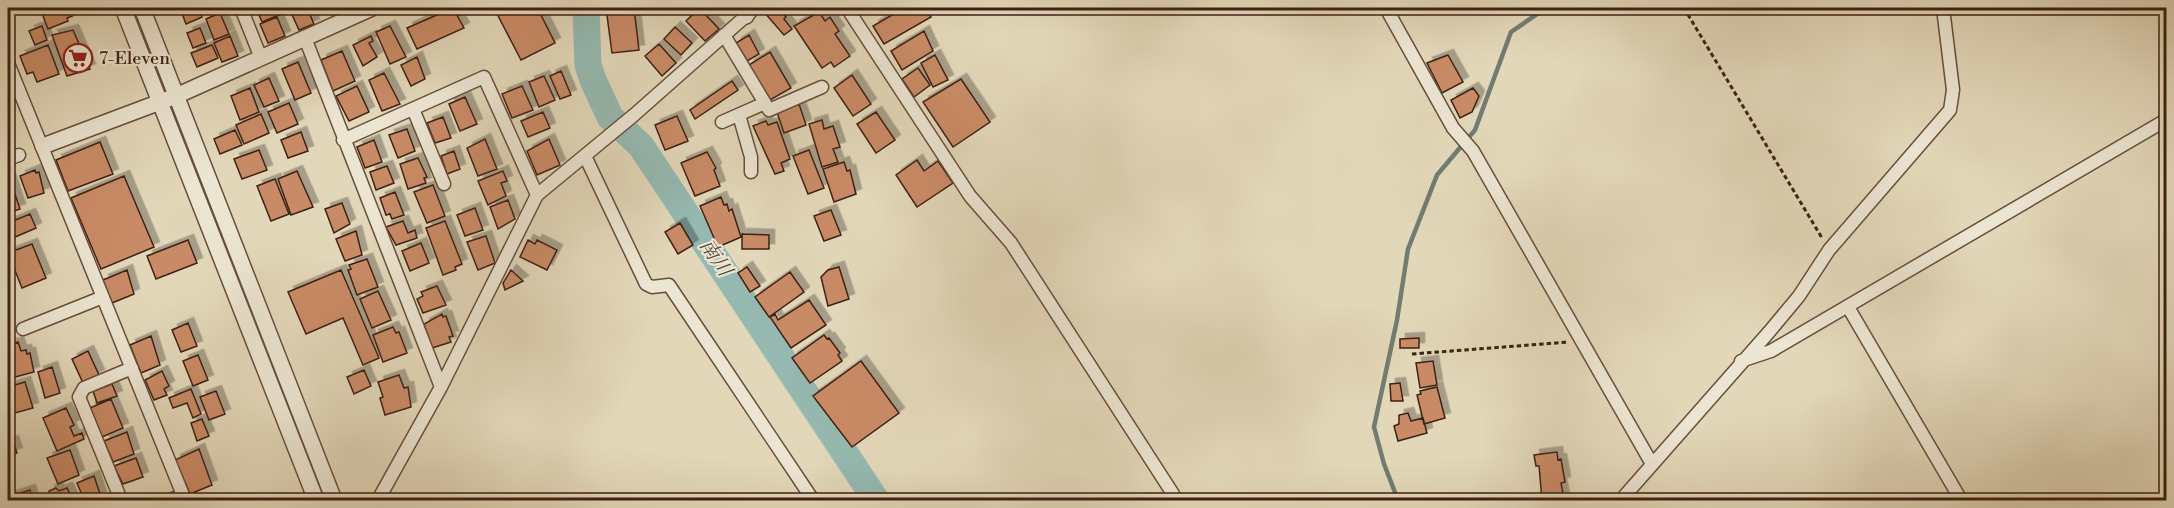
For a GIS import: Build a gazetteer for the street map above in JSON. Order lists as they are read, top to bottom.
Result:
{
  "water": ["南川"],
  "places": {
    "supermarket": ["7-Eleven"]
  }
}
